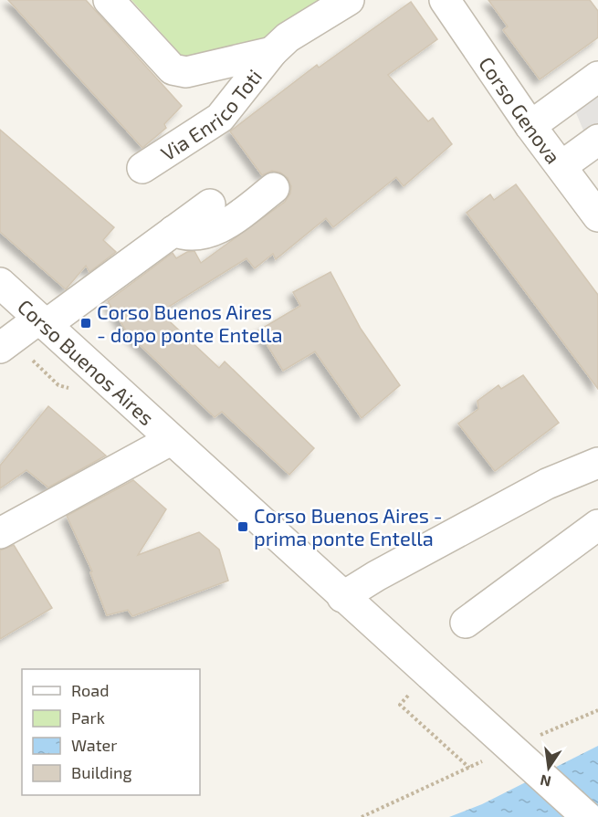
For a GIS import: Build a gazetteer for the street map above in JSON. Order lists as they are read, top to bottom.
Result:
{
  "streets": {
    "street": ["Corso Genova", "Via Enrico Toti", "Corso Buenos Aires"]
  },
  "places": {
    "transit": ["Corso Buenos Aires - dopo ponte Entella", "Corso Buenos Aires - prima ponte Entella"]
  },
  "legend": [
    "Road",
    "Park",
    "Water",
    "Building"
  ],
  "north": "bottom"
}
